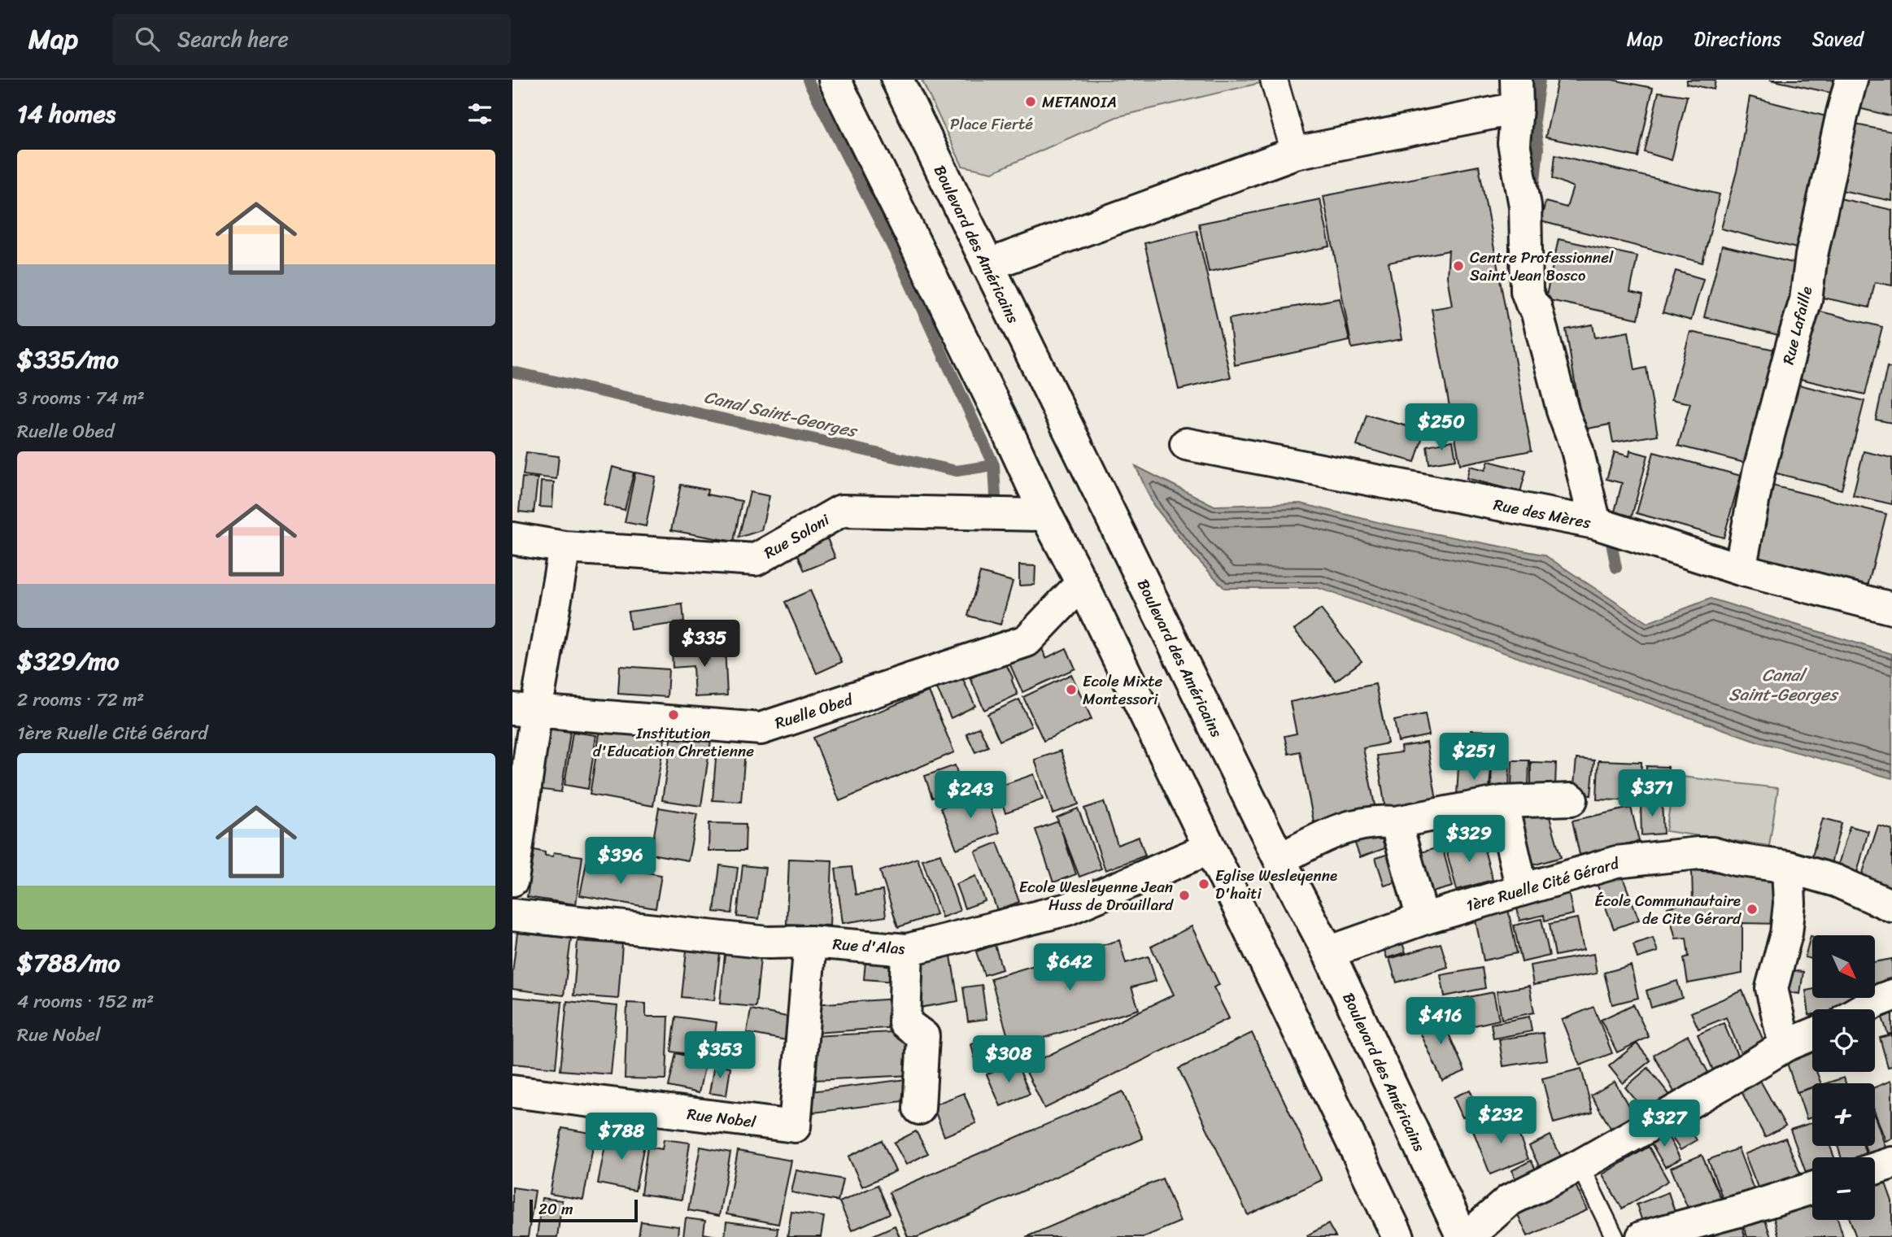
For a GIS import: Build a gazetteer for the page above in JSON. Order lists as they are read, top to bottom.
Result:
{
  "streets": {
    "street": [
      "Boulevard des Américains",
      "Rue Lafaille",
      "Rue des Mères",
      "Rue Soloni",
      "Ruelle Obed",
      "1ère Ruelle Cité Gérard",
      "Rue d'Alas",
      "Rue Nobel"
    ]
  },
  "crossings": [
    ["Boulevard des Américains", "1ère Ruelle Cité Gérard"],
    ["Rue Lafaille", "Rue des Mères"],
    ["Rue d'Alas", "Rue Nobel"]
  ],
  "water": ["Canal Saint-Georges"],
  "parks": ["Place Fierté"],
  "places": [
    "METANOIA",
    "Centre Professionnel Saint Jean Bosco",
    "Ecole Mixte Montessori",
    "Institution d'Education Chretienne",
    "Eglise Wesleyenne D'haiti",
    "Ecole Wesleyenne Jean Huss de Drouillard",
    "École Communautaire de Cite Gérard"
  ],
  "scale_bar": "20 m",
  "north": "bottom right",
  "page": {
    "header": "Map",
    "search": "Search here",
    "nav": ["Map", "Directions", "Saved"],
    "heading": "14 homes",
    "list": [
      {
        "name": "$335/mo",
        "note": "3 rooms · 74 m² · Ruelle Obed"
      },
      {
        "name": "$329/mo",
        "note": "2 rooms · 72 m² · 1ère Ruelle Cité Gérard"
      },
      {
        "name": "$788/mo",
        "note": "4 rooms · 152 m² · Rue Nobel"
      }
    ],
    "price": [
      "$250",
      "$335",
      "$251",
      "$371",
      "$243",
      "$329",
      "$396",
      "$642",
      "$416",
      "$353",
      "$308",
      "$232",
      "$327",
      "$788"
    ],
    "map_buttons": ["+", "−"],
    "scale": "20 m"
  }
}
